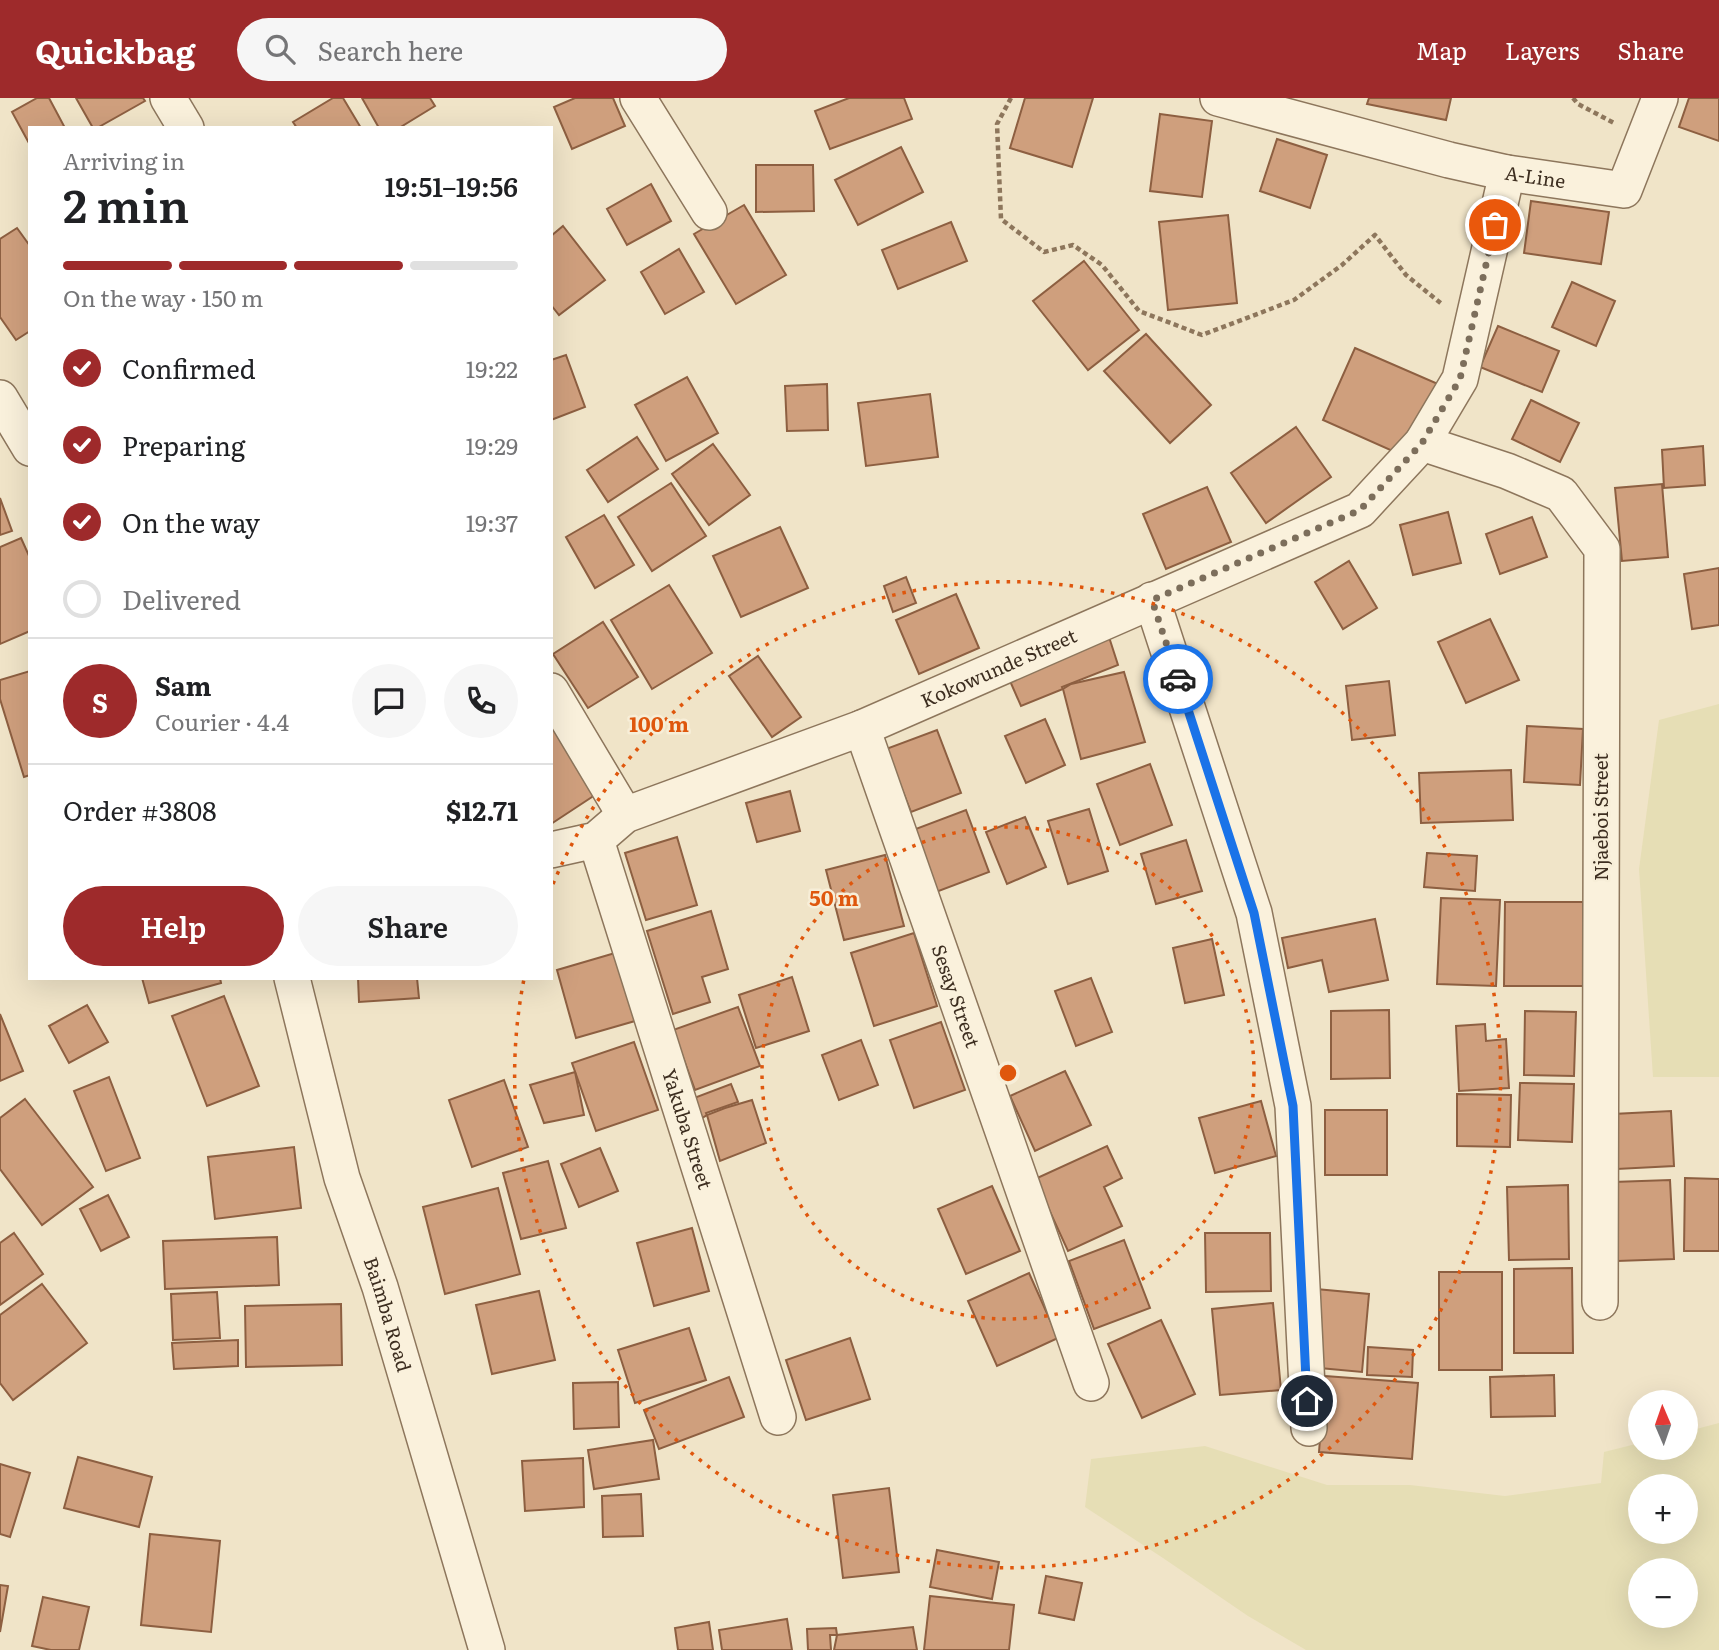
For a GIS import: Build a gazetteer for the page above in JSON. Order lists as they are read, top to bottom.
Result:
{
  "streets": {
    "street": [
      "A-Line",
      "Kokowunde Street",
      "Njaeboi Street",
      "Sesay Street",
      "Yakuba Street",
      "Baimba Road"
    ]
  },
  "crossings": [
    ["A-Line", "Kokowunde Street"],
    ["A-Line", "Njaeboi Street"],
    ["Kokowunde Street", "Njaeboi Street"],
    ["Kokowunde Street", "Sesay Street"],
    ["Kokowunde Street", "Yakuba Street"]
  ],
  "north": "top",
  "page": {
    "header": "Quickbag",
    "search": "Search here",
    "nav": ["Map", "Layers", "Share"],
    "heading": ["2 min", "Arriving in", "19:51–19:56"],
    "panel": [
      "Sam",
      "Courier · 4.4",
      "Order #3808",
      "$12.71"
    ],
    "bar": "On the way · 150 m",
    "list": [
      ["Confirmed", "19:22"],
      ["Preparing", "19:29"],
      ["On the way", "19:37"],
      "Delivered"
    ],
    "round": "S",
    "buttons": ["Help", "Share"],
    "map_buttons": ["+", "−"]
  },
  "rings": ["100 m", "50 m"]
}
